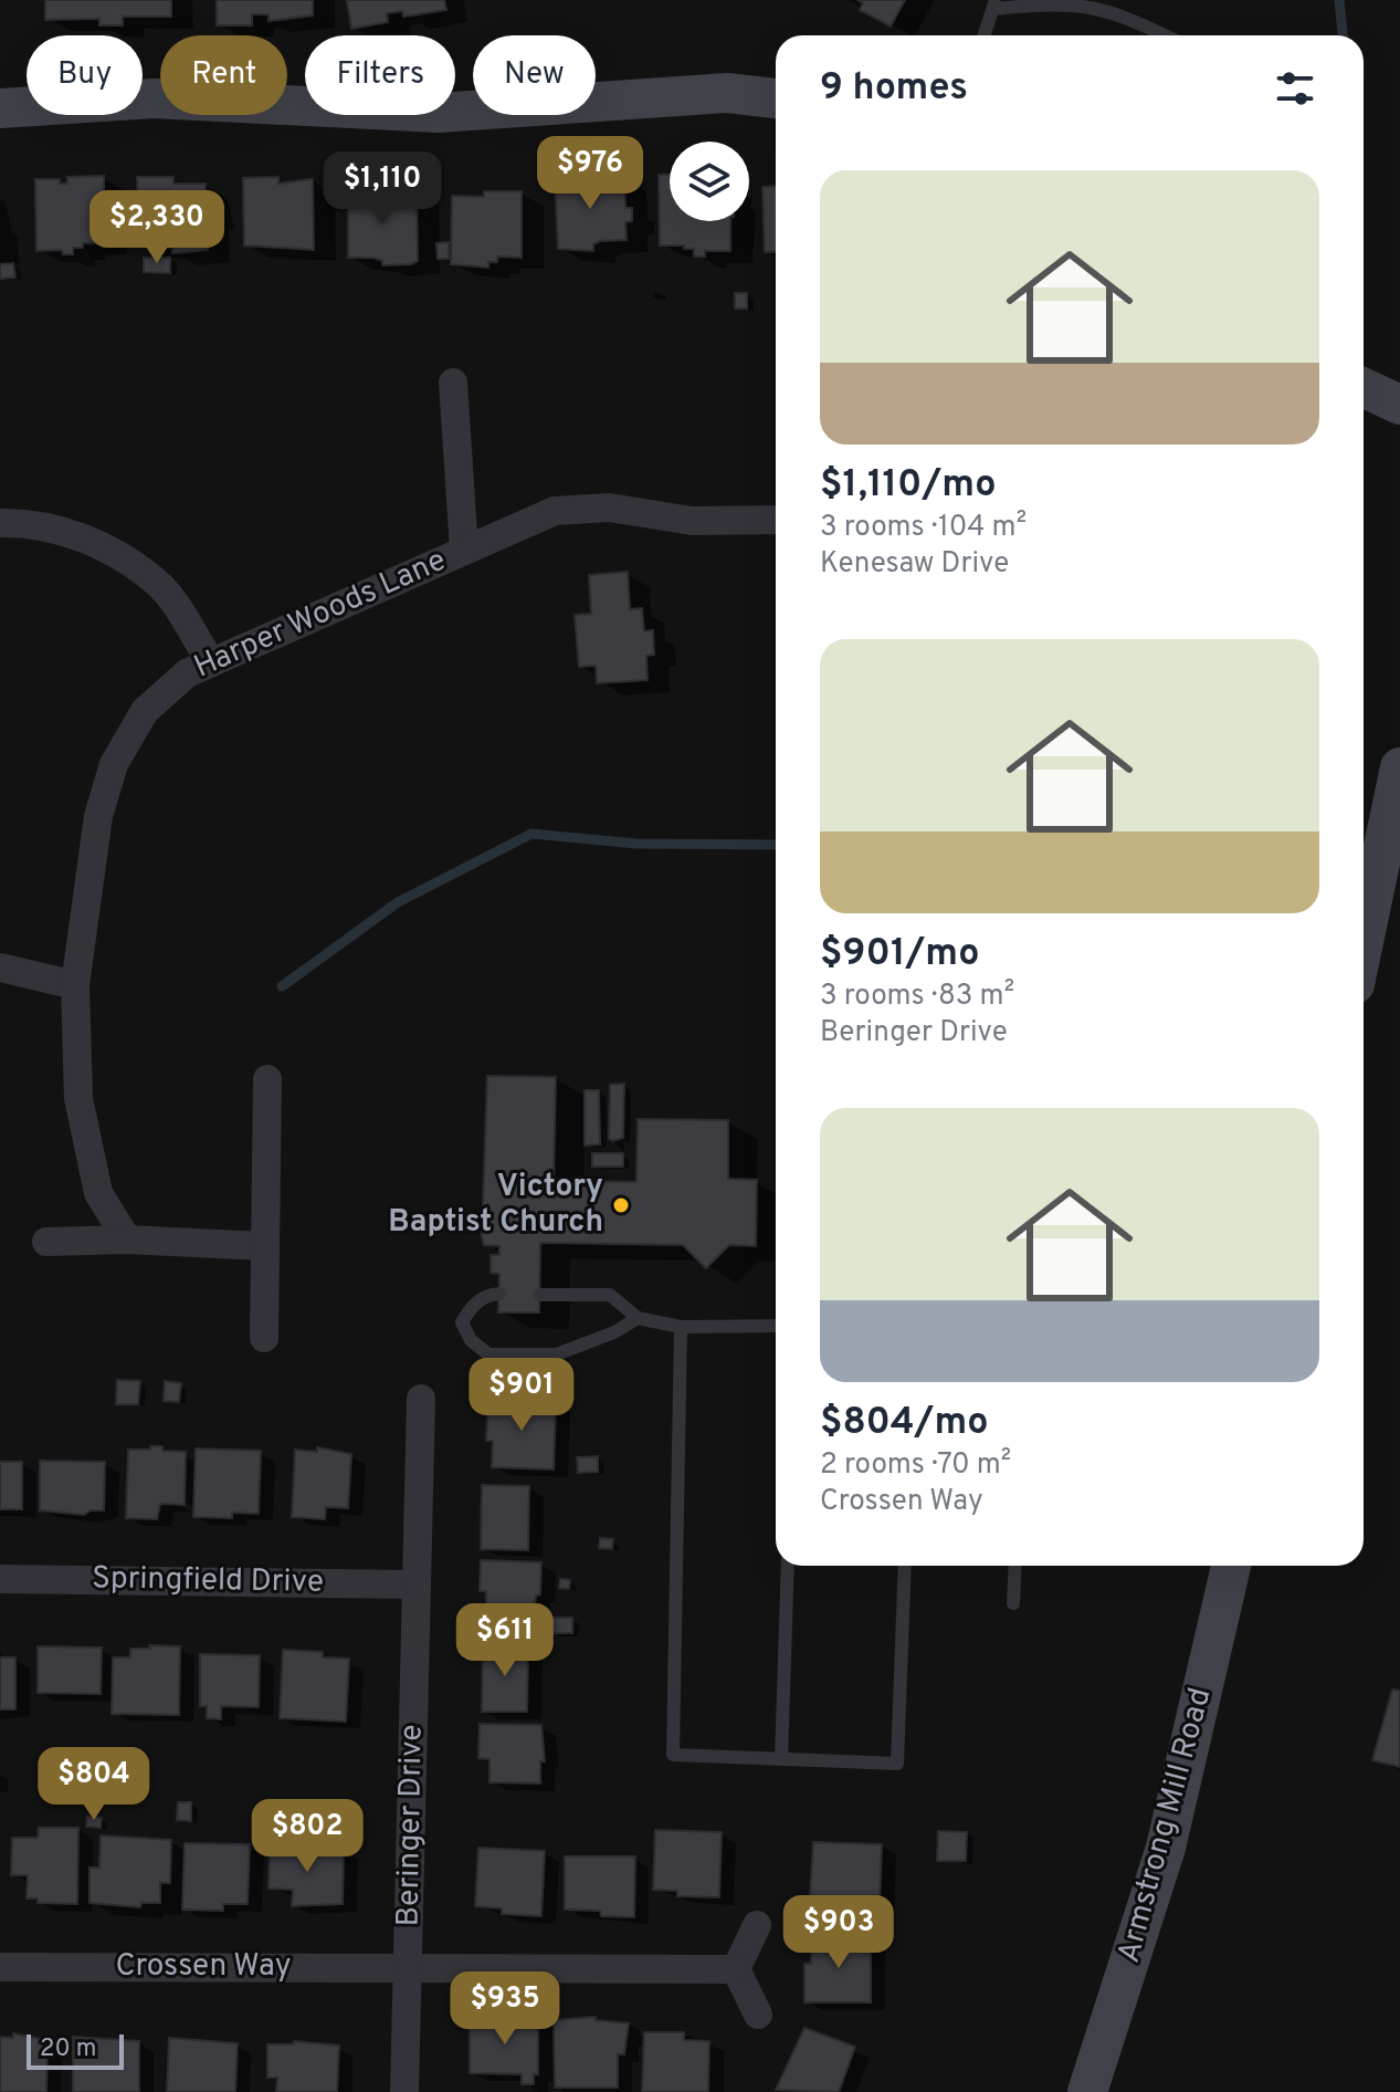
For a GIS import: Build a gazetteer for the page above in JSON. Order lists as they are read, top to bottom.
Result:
{
  "streets": {
    "street": [
      "Harper Woods Lane",
      "Springfield Drive",
      "Beringer Drive",
      "Armstrong Mill Road",
      "Crossen Way"
    ]
  },
  "crossings": [
    ["Springfield Drive", "Beringer Drive"],
    ["Beringer Drive", "Crossen Way"]
  ],
  "places": ["Victory Baptist Church"],
  "scale_bar": "20 m",
  "page": {
    "chip": [
      "Buy",
      "Rent",
      "Filters",
      "New"
    ],
    "heading": "9 homes",
    "price": [
      "$976",
      "$1,110",
      "$2,330",
      "$901",
      "$611",
      "$804",
      "$802",
      "$903",
      "$935"
    ],
    "list": [
      {
        "name": "$1,110/mo",
        "note": "3 rooms · 104 m² · Kenesaw Drive"
      },
      {
        "name": "$901/mo",
        "note": "3 rooms · 83 m² · Beringer Drive"
      },
      {
        "name": "$804/mo",
        "note": "2 rooms · 70 m² · Crossen Way"
      }
    ],
    "scale": "20 m"
  }
}
